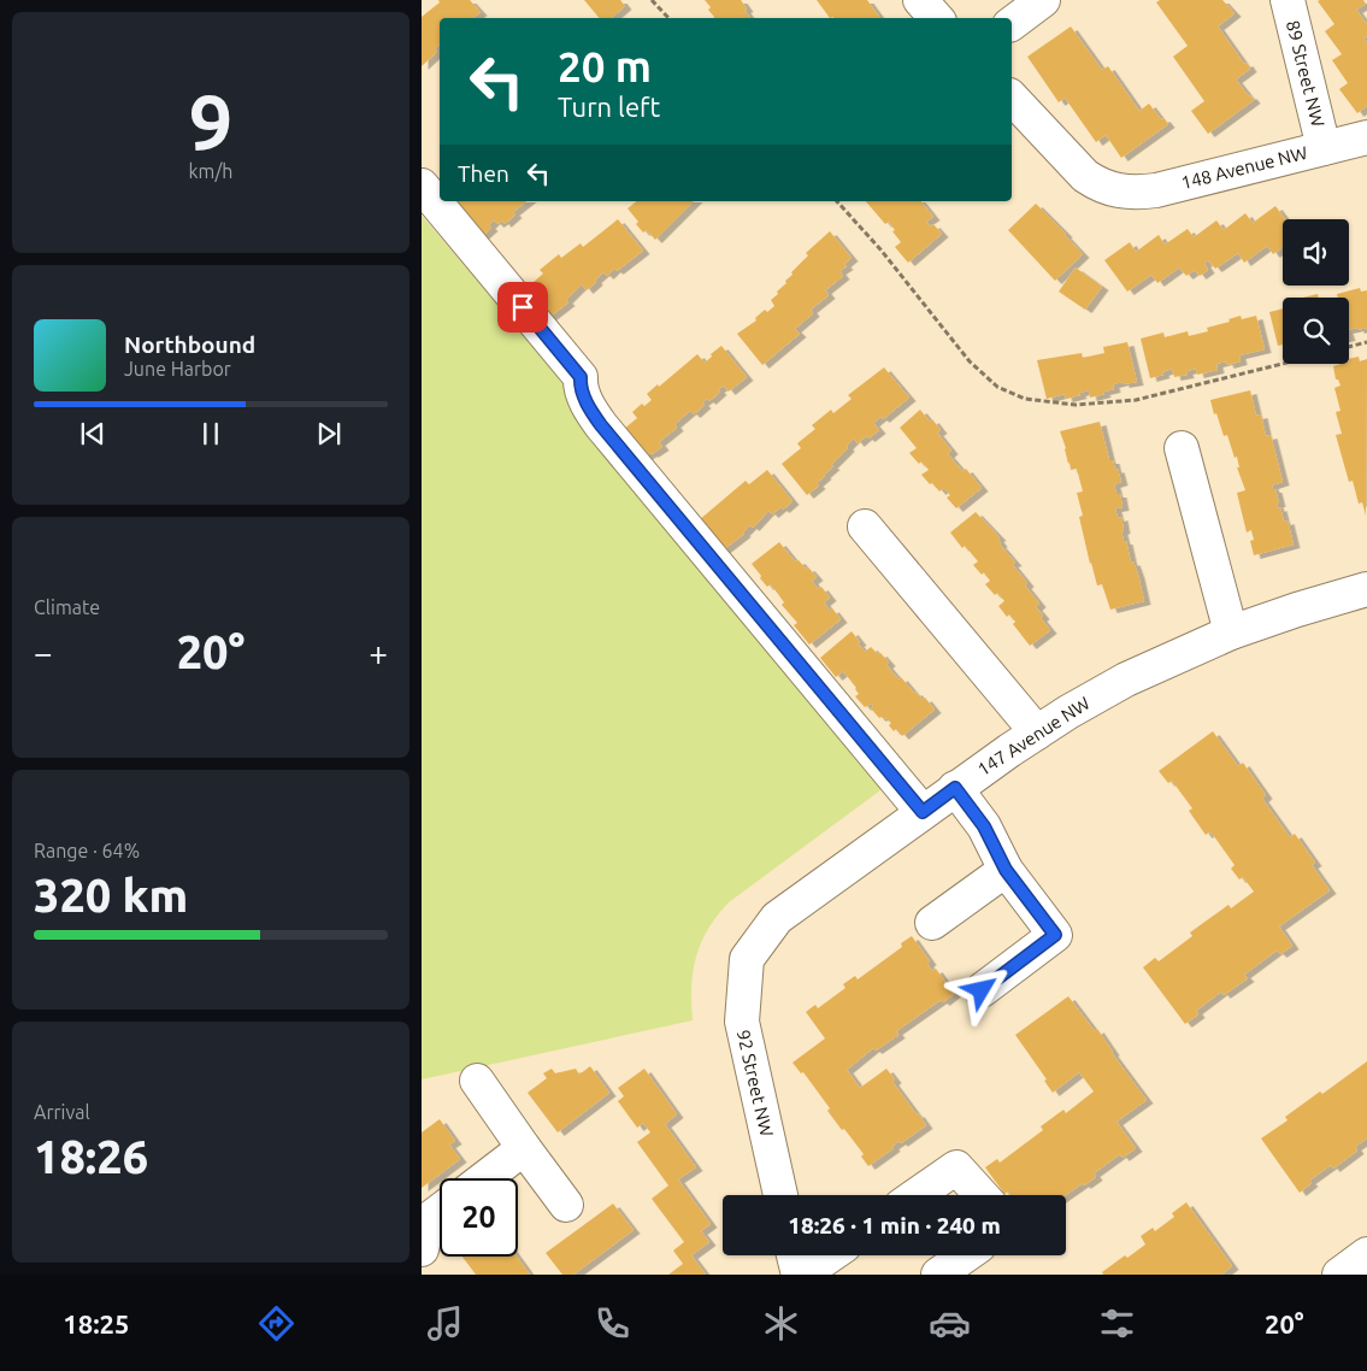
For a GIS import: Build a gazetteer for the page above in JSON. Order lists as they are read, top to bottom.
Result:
{
  "streets": {
    "street": [
      "89 Street NW",
      "148 Avenue NW",
      "147 Avenue NW",
      "92 Street NW"
    ]
  },
  "crossings": [
    ["89 Street NW", "148 Avenue NW"],
    ["147 Avenue NW", "92 Street NW"]
  ],
  "page": {
    "tile": [
      ["9", "km/h"],
      "Climate",
      ["Range · 64%", "320 km"],
      ["Arrival", "18:26"]
    ],
    "turn": ["20 m", "Turn left"],
    "then": "Then",
    "song": ["Northbound", "June Harbor"],
    "heat": ["−", "20°", "+"],
    "limit": "20",
    "trip": "18:26 · 1 min · 240 m",
    "tabs": ["18:25", "20°"]
  }
}
